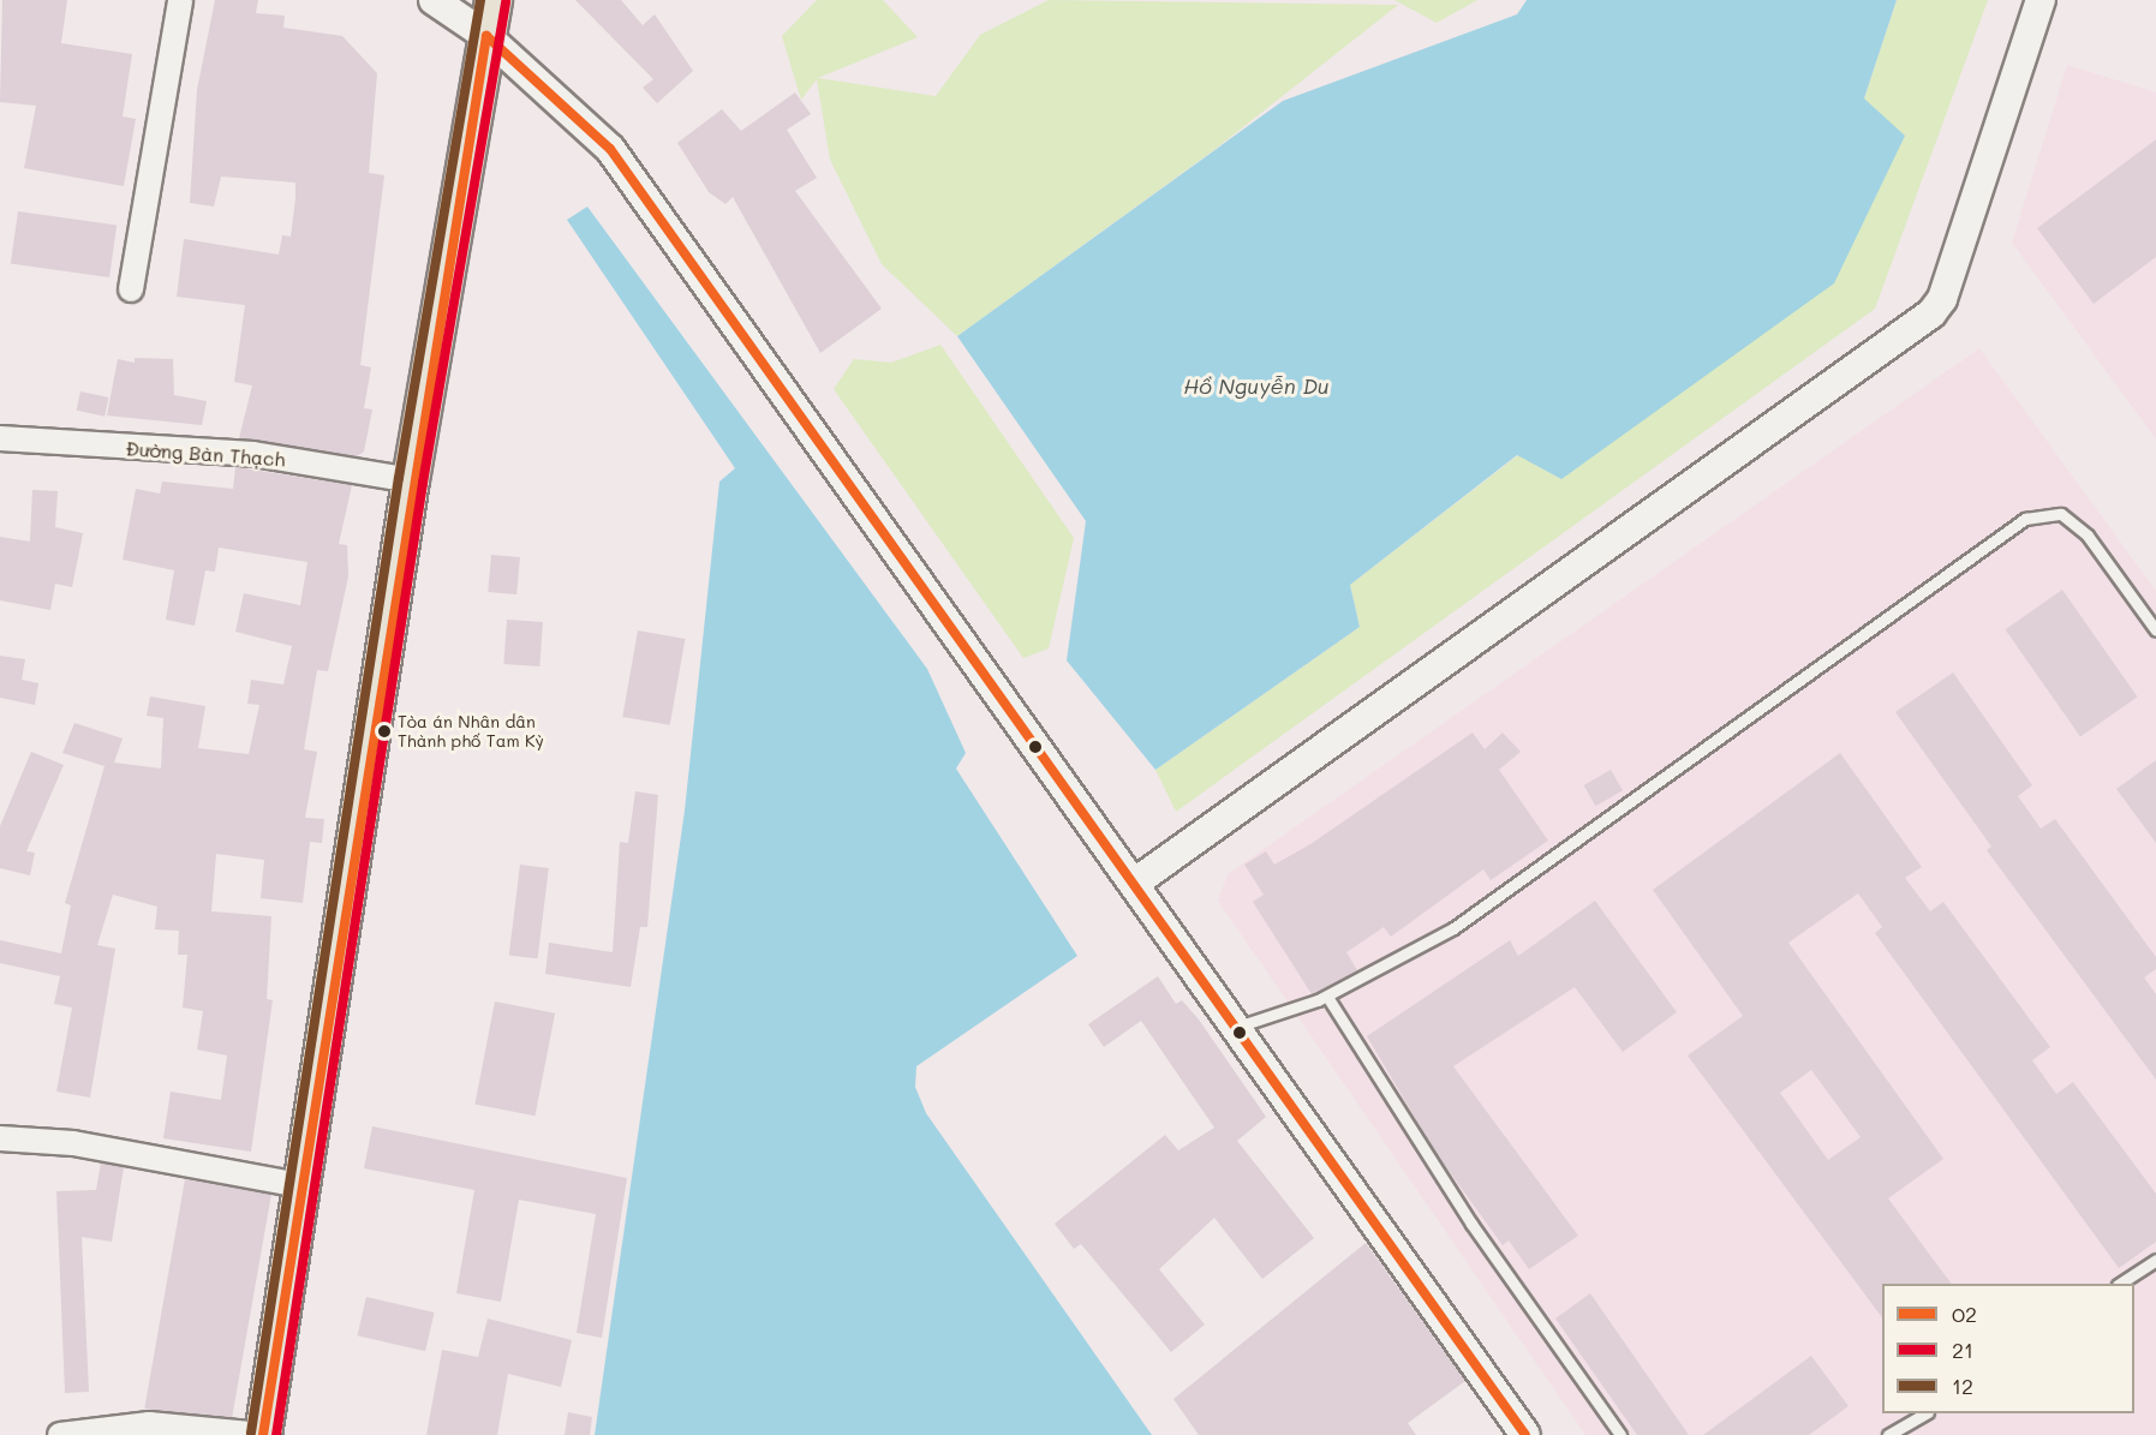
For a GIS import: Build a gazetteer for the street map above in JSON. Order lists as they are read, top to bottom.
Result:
{
  "streets": {
    "street": ["Đường Bàn Thạch"]
  },
  "water": ["Hồ Nguyễn Du"],
  "places": ["Tòa án Nhân dân Thành phố Tam Kỳ"],
  "lines": ["transit line 12", "transit line 21", "transit line 02"],
  "legend": ["02", "21", "12"]
}
